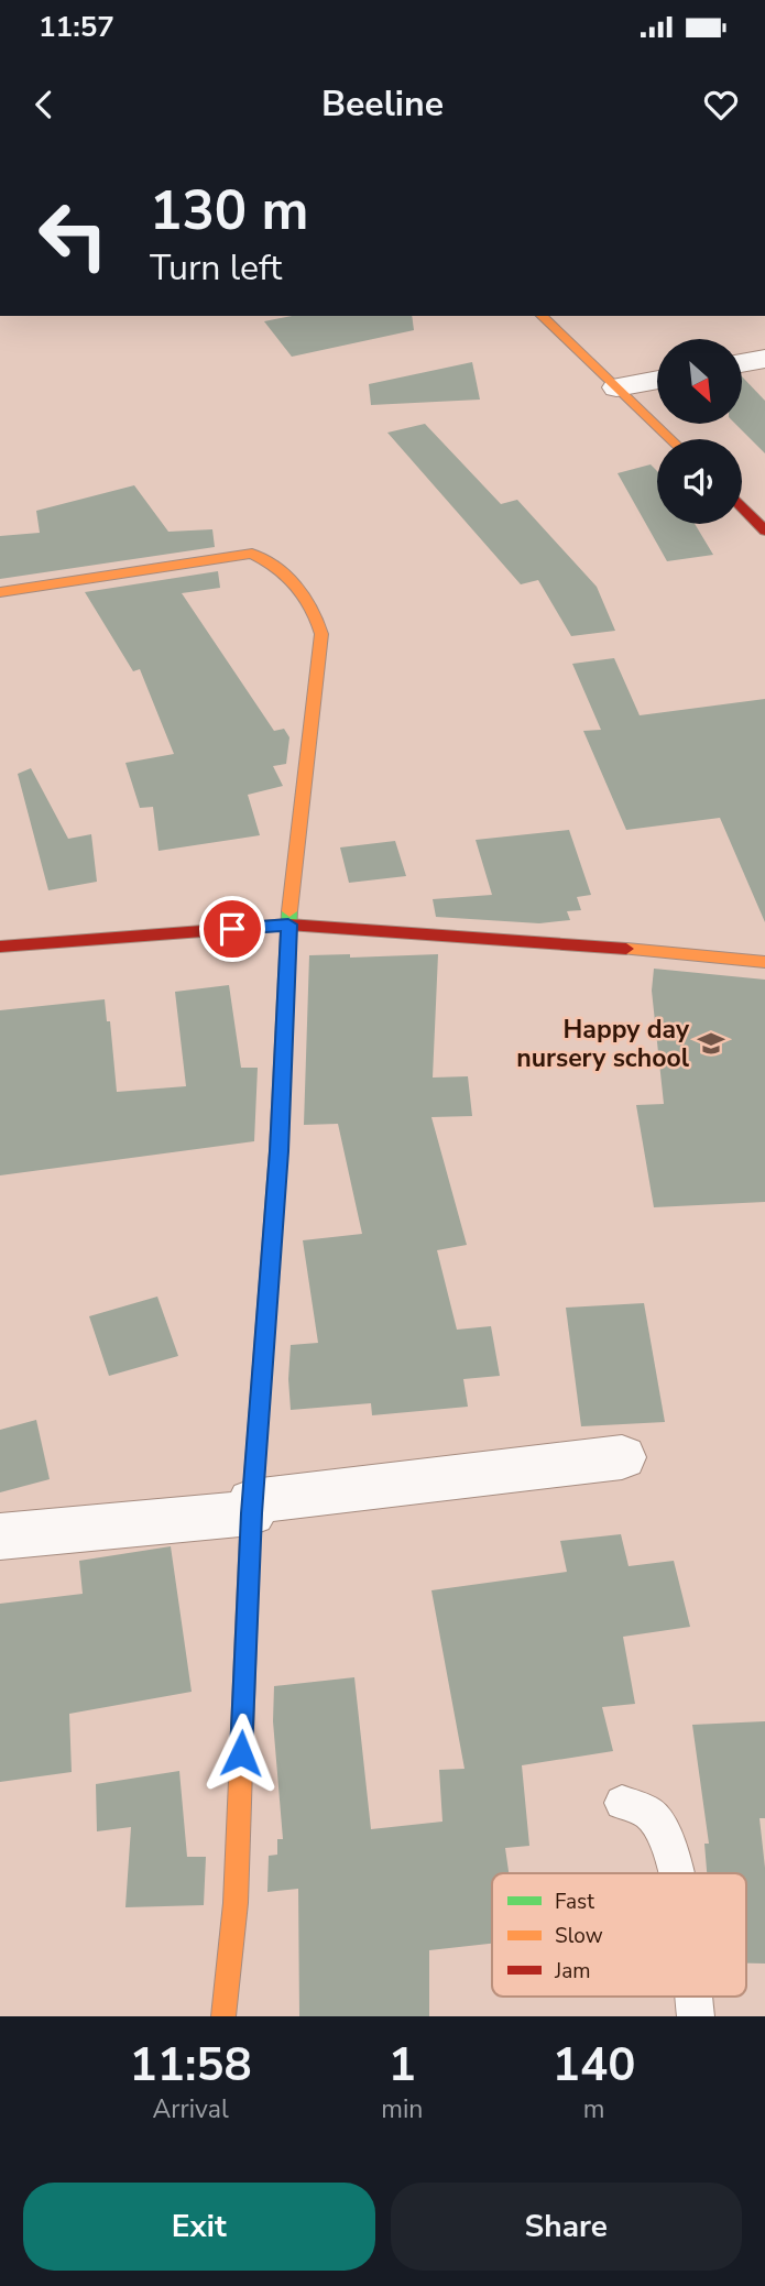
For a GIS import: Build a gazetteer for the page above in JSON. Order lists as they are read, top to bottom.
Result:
{
  "places": {
    "school or university": ["Happy day nursery school"]
  },
  "legend": ["Fast", "Slow", "Jam"],
  "north": "bottom right",
  "page": {
    "status": "11:57",
    "header": "Beeline",
    "turn": ["130 m", "Turn left"],
    "eta": [
      "11:58",
      "Arrival",
      "1",
      "min",
      "140",
      "m"
    ],
    "buttons": ["Exit", "Share"]
  }
}
